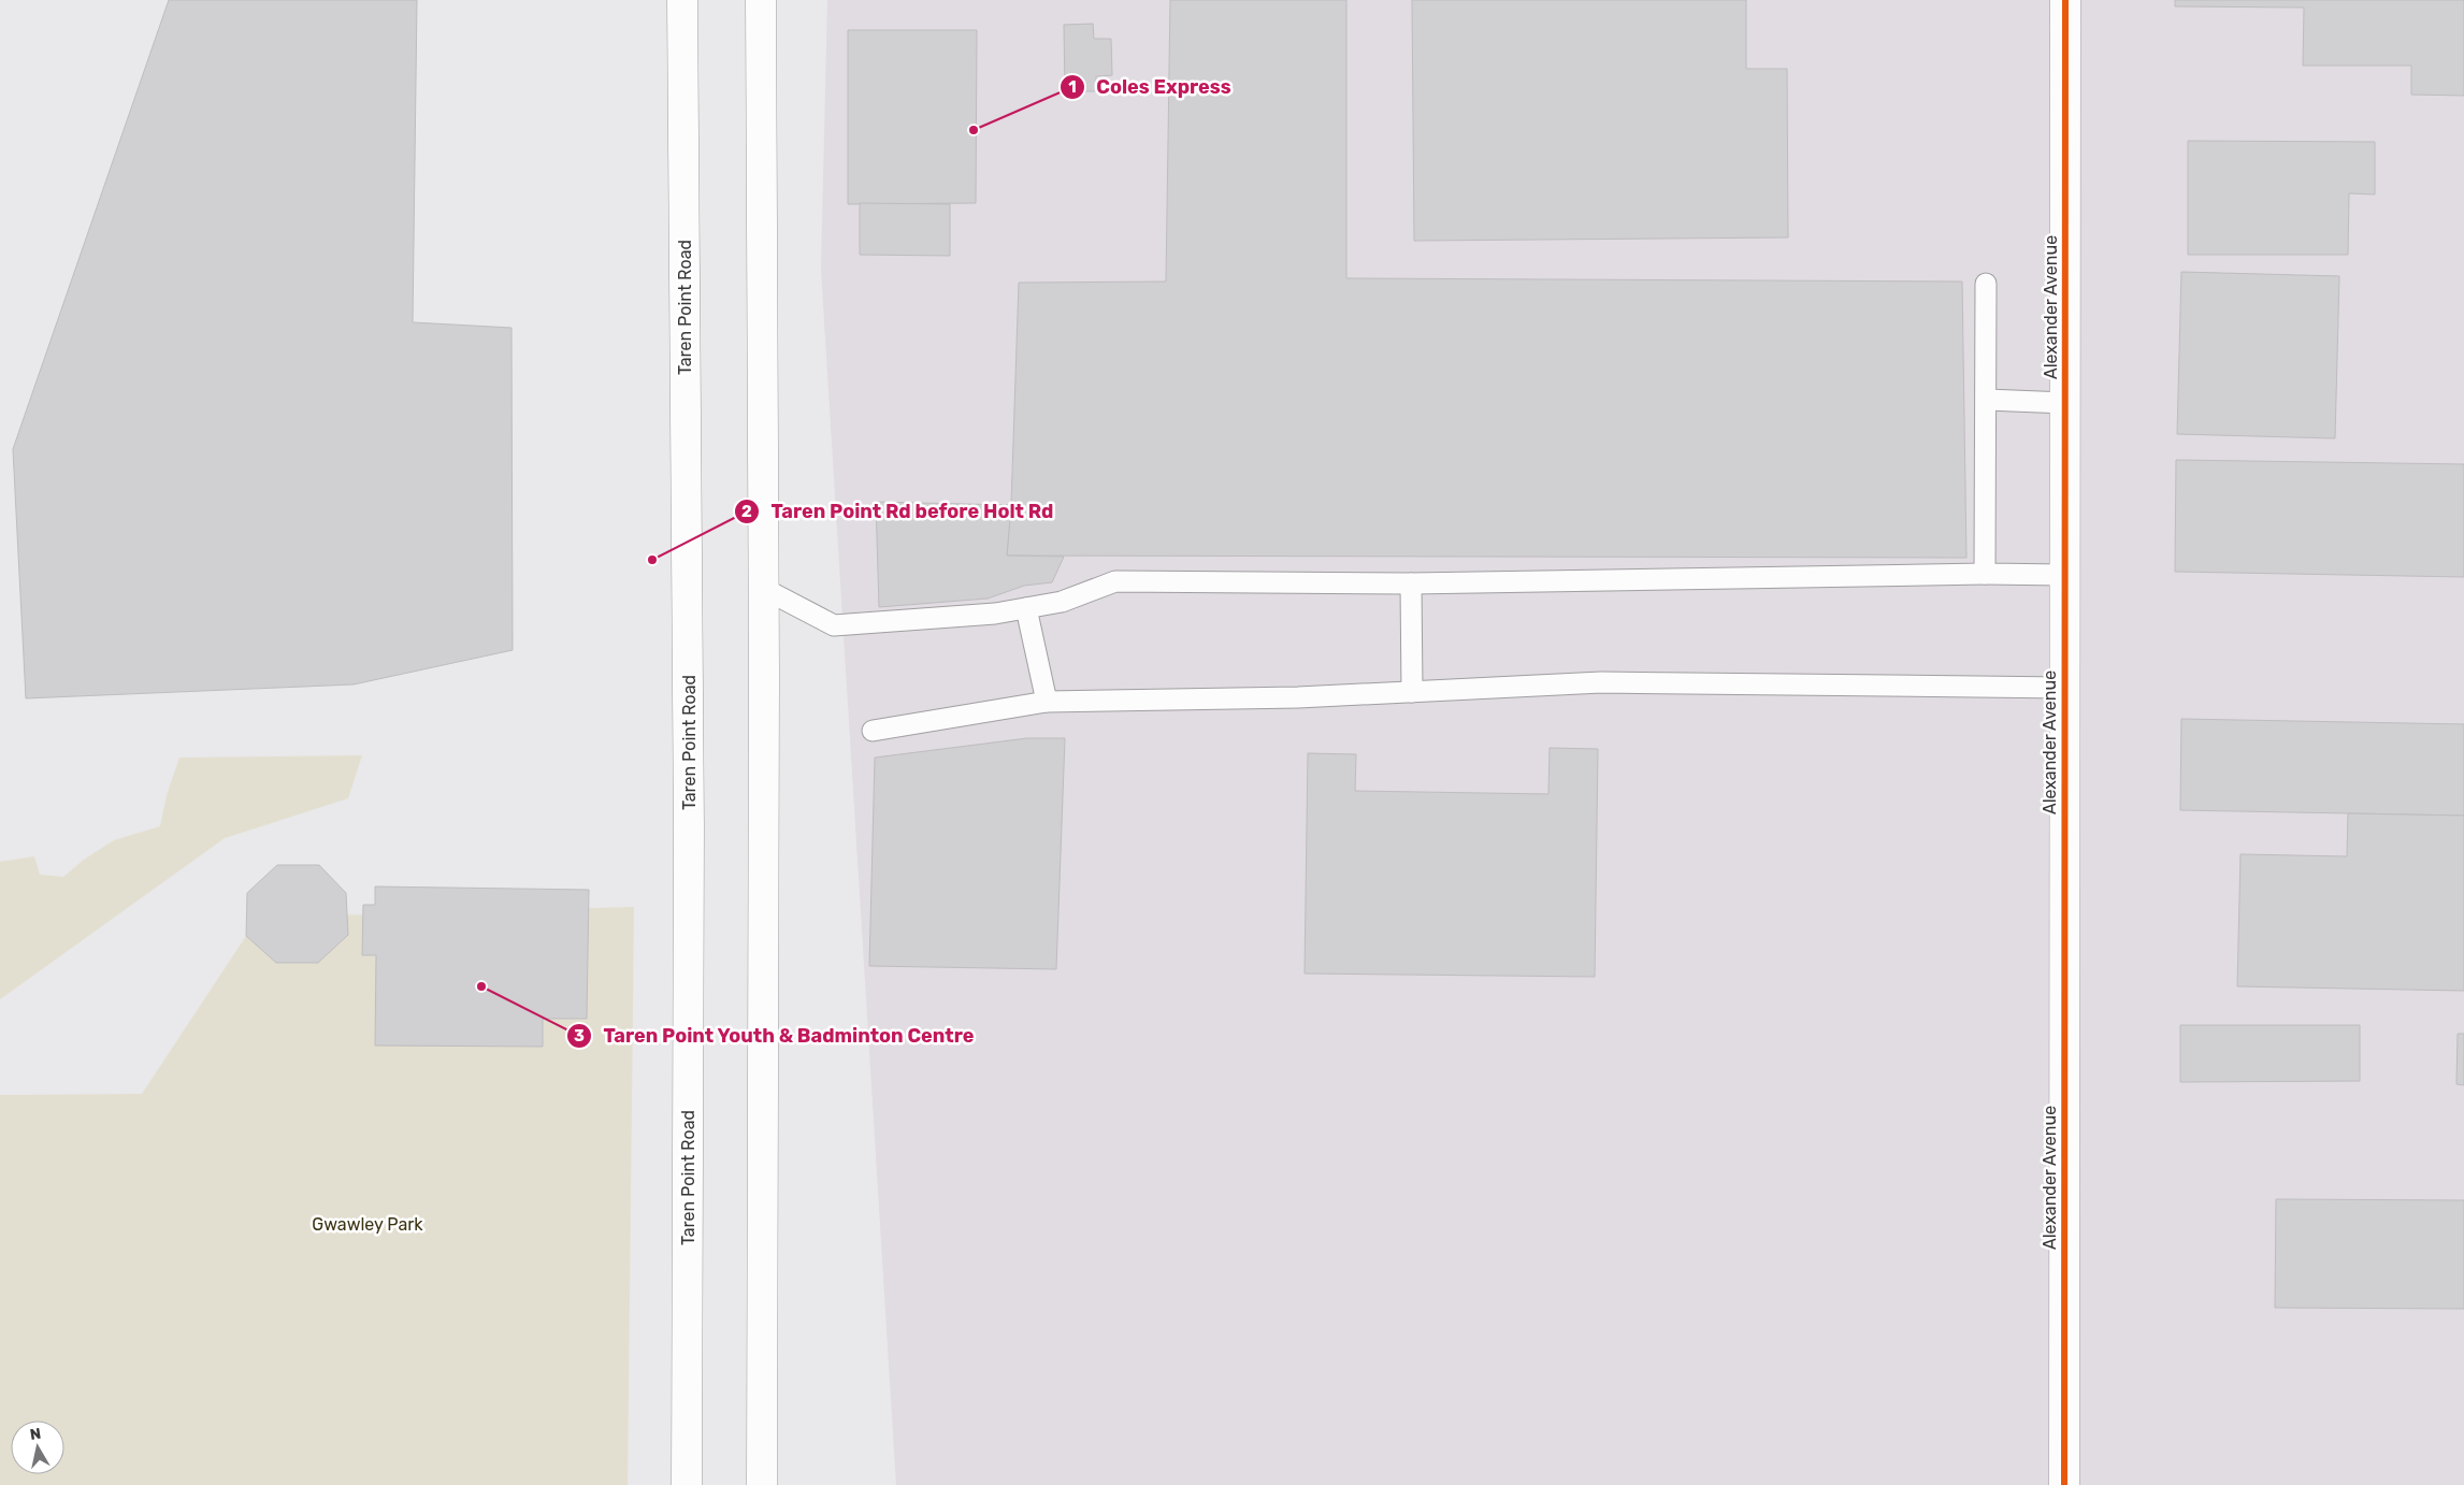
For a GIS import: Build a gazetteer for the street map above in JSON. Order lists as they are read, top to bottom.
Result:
{
  "streets": {
    "main road": ["Taren Point Road", "Alexander Avenue"]
  },
  "parks": ["Gwawley Park"],
  "places": ["Coles Express", "Taren Point Rd before Holt Rd", "Taren Point Youth & Badminton Centre"],
  "north": "top"
}
